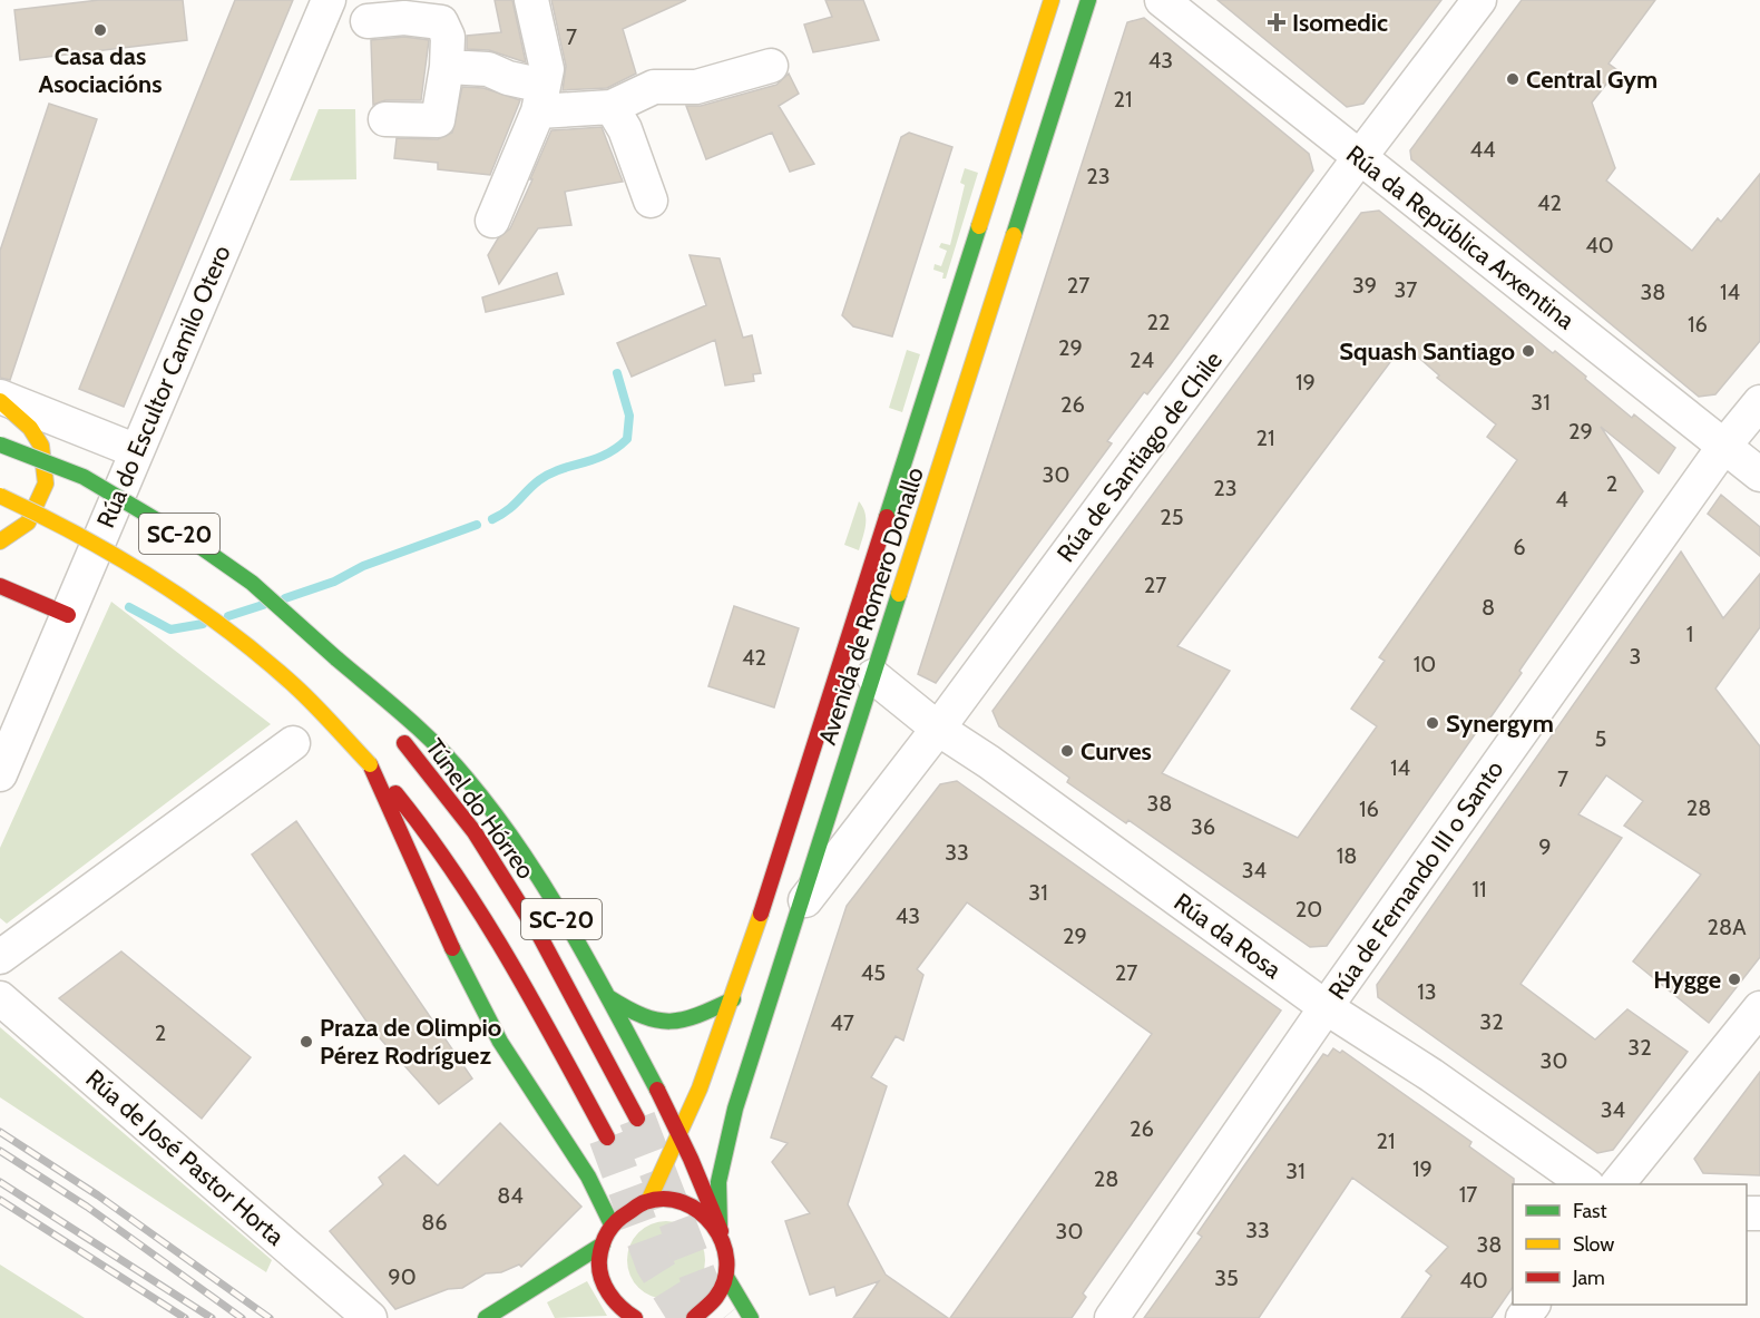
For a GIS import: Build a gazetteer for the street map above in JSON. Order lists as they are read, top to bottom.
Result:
{
  "streets": {
    "main road": ["SC-20", "Avenida de Romero Donallo", "Túnel do Hórreo"],
    "street": [
      "Rúa da República Arxentina",
      "Rúa do Escultor Camilo Otero",
      "Rúa de Santiago de Chile",
      "Rúa de Fernando III o Santo",
      "Rúa da Rosa",
      "Rúa de José Pastor Horta"
    ]
  },
  "crossings": [
    ["Rúa da República Arxentina", "Rúa de Santiago de Chile"],
    ["Rúa da República Arxentina", "Rúa de Fernando III o Santo"],
    ["Rúa de Santiago de Chile", "Avenida de Romero Donallo"],
    ["Rúa de Santiago de Chile", "Rúa da Rosa"],
    ["SC-20", "Avenida de Romero Donallo"],
    ["SC-20", "Túnel do Hórreo"],
    ["Avenida de Romero Donallo", "Rúa da Rosa"],
    ["Rúa de Fernando III o Santo", "Rúa da Rosa"]
  ],
  "places": {
    "health": ["Isomedic"],
    "other": [
      "Casa das Asociacións",
      "Central Gym",
      "Squash Santiago",
      "Synergym",
      "Curves",
      "Hygge",
      "Praza de Olimpio Pérez Rodríguez"
    ]
  },
  "house_numbers": [
    "7",
    "43",
    "21",
    "44",
    "23",
    "42",
    "40",
    "27",
    "39",
    "37",
    "38",
    "14",
    "22",
    "16",
    "29",
    "24",
    "19",
    "31",
    "26",
    "29",
    "21",
    "30",
    "2",
    "23",
    "4",
    "25",
    "6",
    "27",
    "8",
    "1",
    "3",
    "42",
    "10",
    "5",
    "14",
    "7",
    "38",
    "28",
    "16",
    "36",
    "9",
    "33",
    "18",
    "34",
    "11",
    "31",
    "20",
    "43",
    "28A",
    "29",
    "45",
    "27",
    "13",
    "32",
    "47",
    "2",
    "32",
    "30",
    "34",
    "26",
    "21",
    "19",
    "31",
    "28",
    "17",
    "84",
    "86",
    "33",
    "30",
    "38",
    "90",
    "35",
    "40"
  ],
  "legend": ["Fast", "Slow", "Jam"]
}
